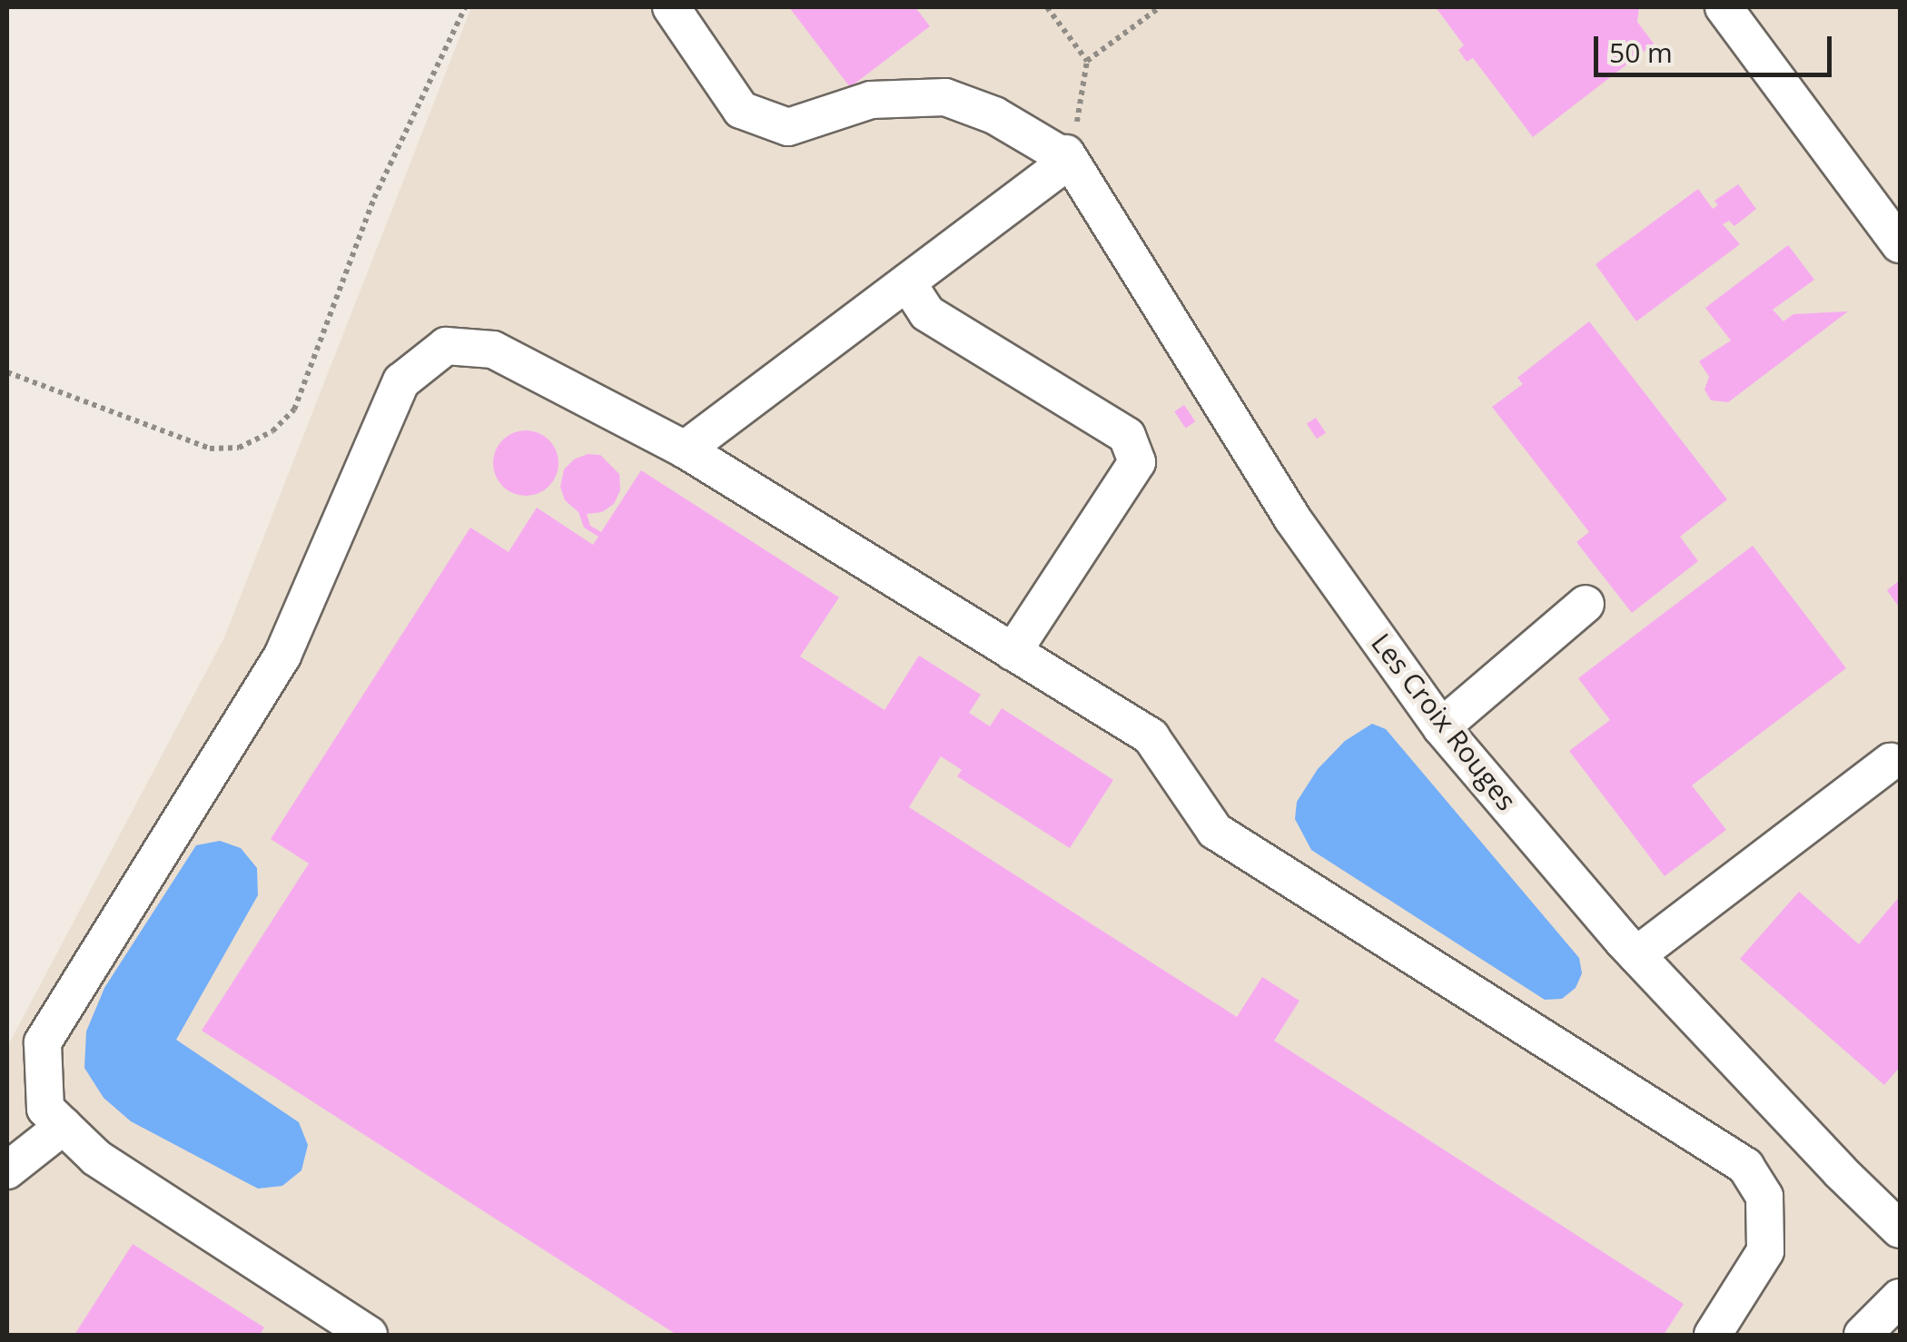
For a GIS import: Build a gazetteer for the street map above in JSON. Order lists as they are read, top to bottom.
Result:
{
  "streets": {
    "street": ["Les Croix Rouges"]
  },
  "scale_bar": "50 m"
}
